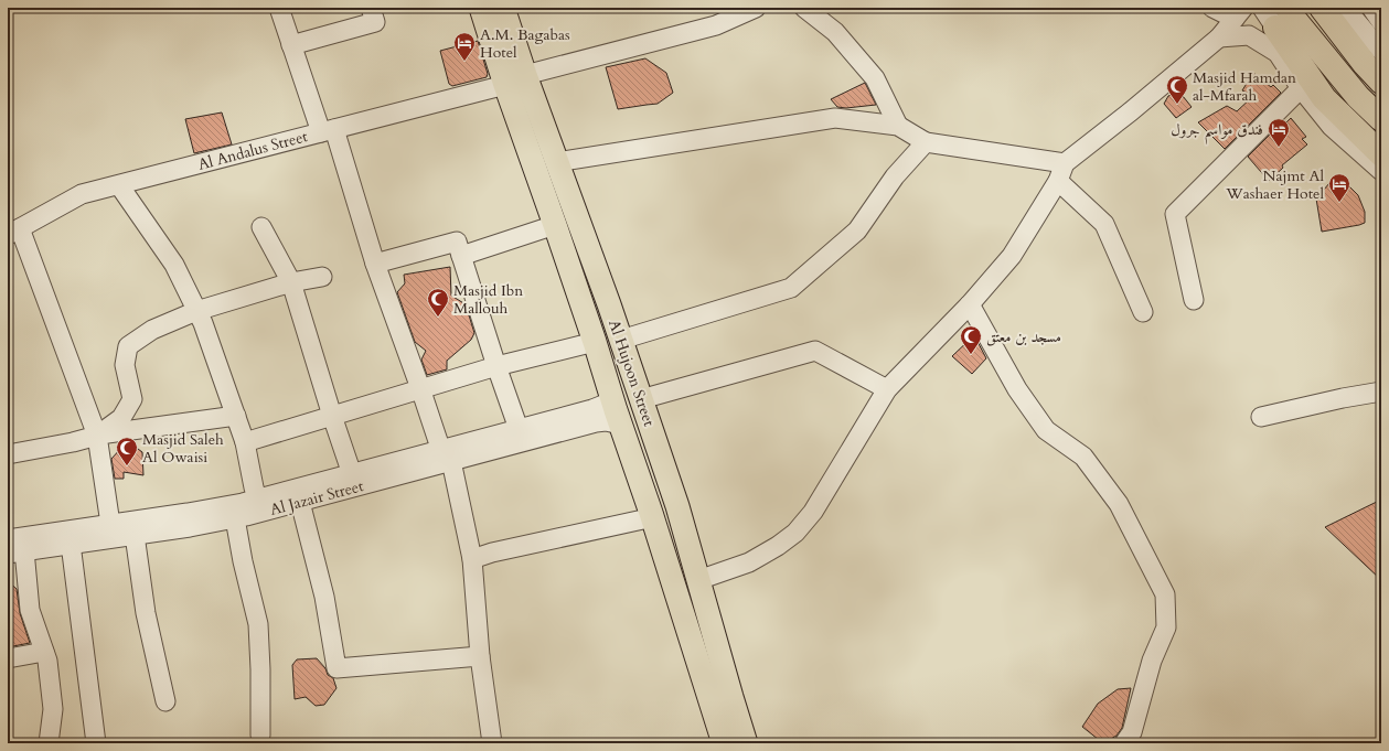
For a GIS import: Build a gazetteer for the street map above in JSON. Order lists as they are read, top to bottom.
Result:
{
  "streets": {
    "main road": ["Al Hujoon Street"],
    "street": ["Al Andalus Street", "Al Jazair Street"]
  },
  "crossings": [
    ["Al Andalus Street", "Al Hujoon Street"],
    ["Al Hujoon Street", "Al Jazair Street"]
  ],
  "places": {
    "hotel": ["A.M. Bagabas Hotel", "فندق مواسم جرول", "Najmt Al Washaer Hotel"],
    "mosque": [
      "Masjid Hamdan al-Mfarah",
      "Masjid Ibn Mallouh",
      "مسجد بن معتق",
      "Masjid Saleh Al Owaisi"
    ]
  }
}
